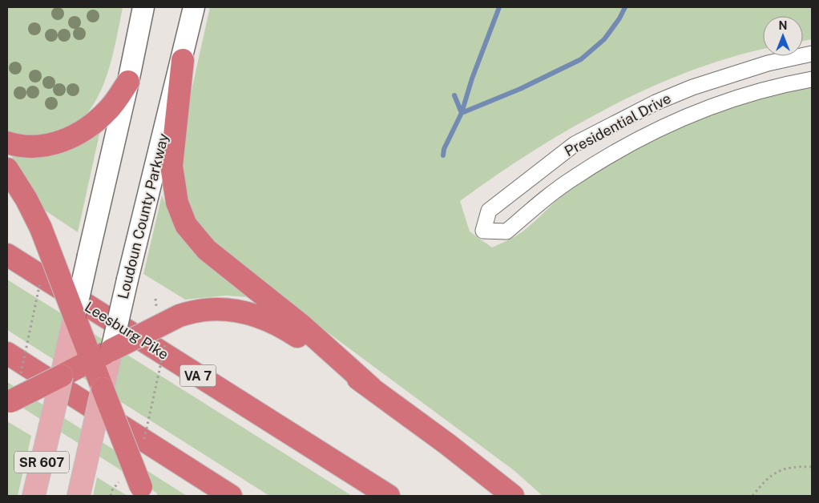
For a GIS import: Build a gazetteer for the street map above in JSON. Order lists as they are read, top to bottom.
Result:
{
  "streets": {
    "highway": ["Leesburg Pike", "VA 7"],
    "main road": ["Loudoun County Parkway", "SR 607"],
    "street": ["Presidential Drive"]
  },
  "north": "top"
}
